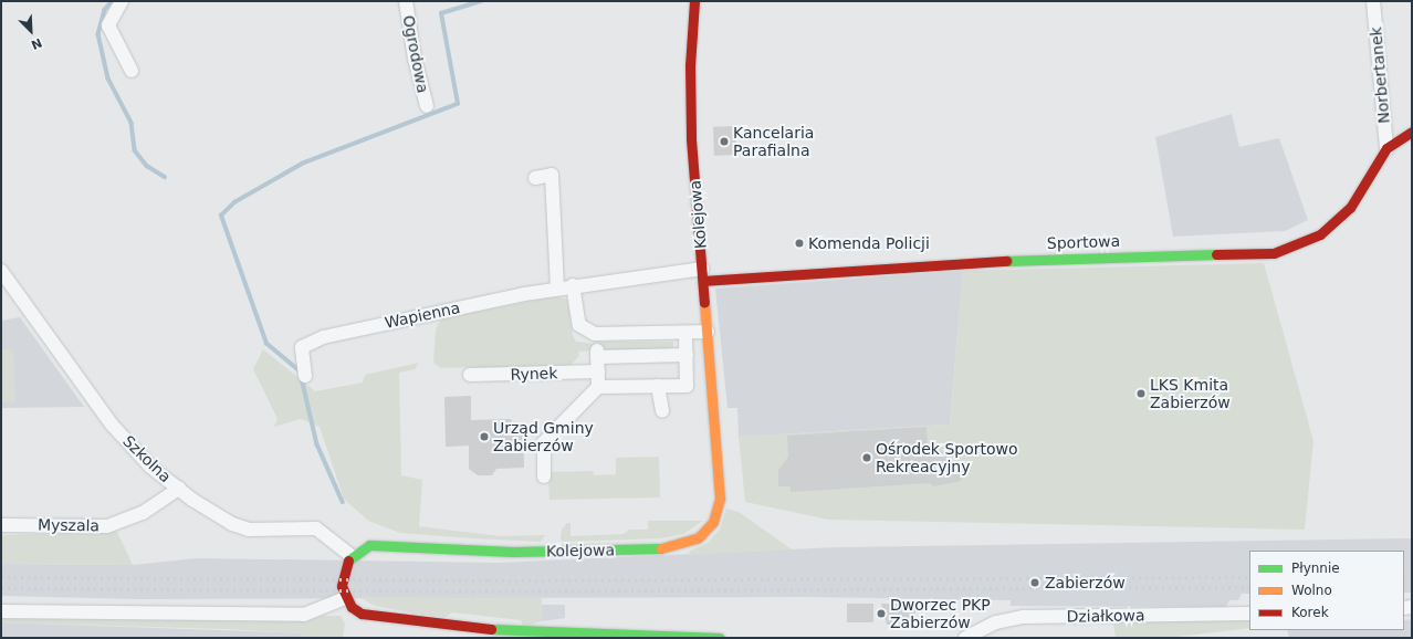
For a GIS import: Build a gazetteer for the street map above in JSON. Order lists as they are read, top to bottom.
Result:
{
  "streets": {
    "street": [
      "Ogrodowa",
      "Norbertanek",
      "Kolejowa",
      "Sportowa",
      "Wapienna",
      "Rynek",
      "Szkolna",
      "Myszala",
      "Działkowa"
    ]
  },
  "crossings": [
    ["Norbertanek", "Sportowa"],
    ["Kolejowa", "Sportowa"],
    ["Kolejowa", "Wapienna"],
    ["Kolejowa", "Szkolna"],
    ["Sportowa", "Wapienna"],
    ["Szkolna", "Myszala"]
  ],
  "places": [
    "Kancelaria Parafialna",
    "Komenda Policji",
    "LKS Kmita Zabierzów",
    "Urząd Gminy Zabierzów",
    "Ośrodek Sportowo Rekreacyjny",
    "Zabierzów",
    "Dworzec PKP Zabierzów"
  ],
  "legend": ["Płynnie", "Wolno", "Korek"],
  "north": "bottom right"
}
